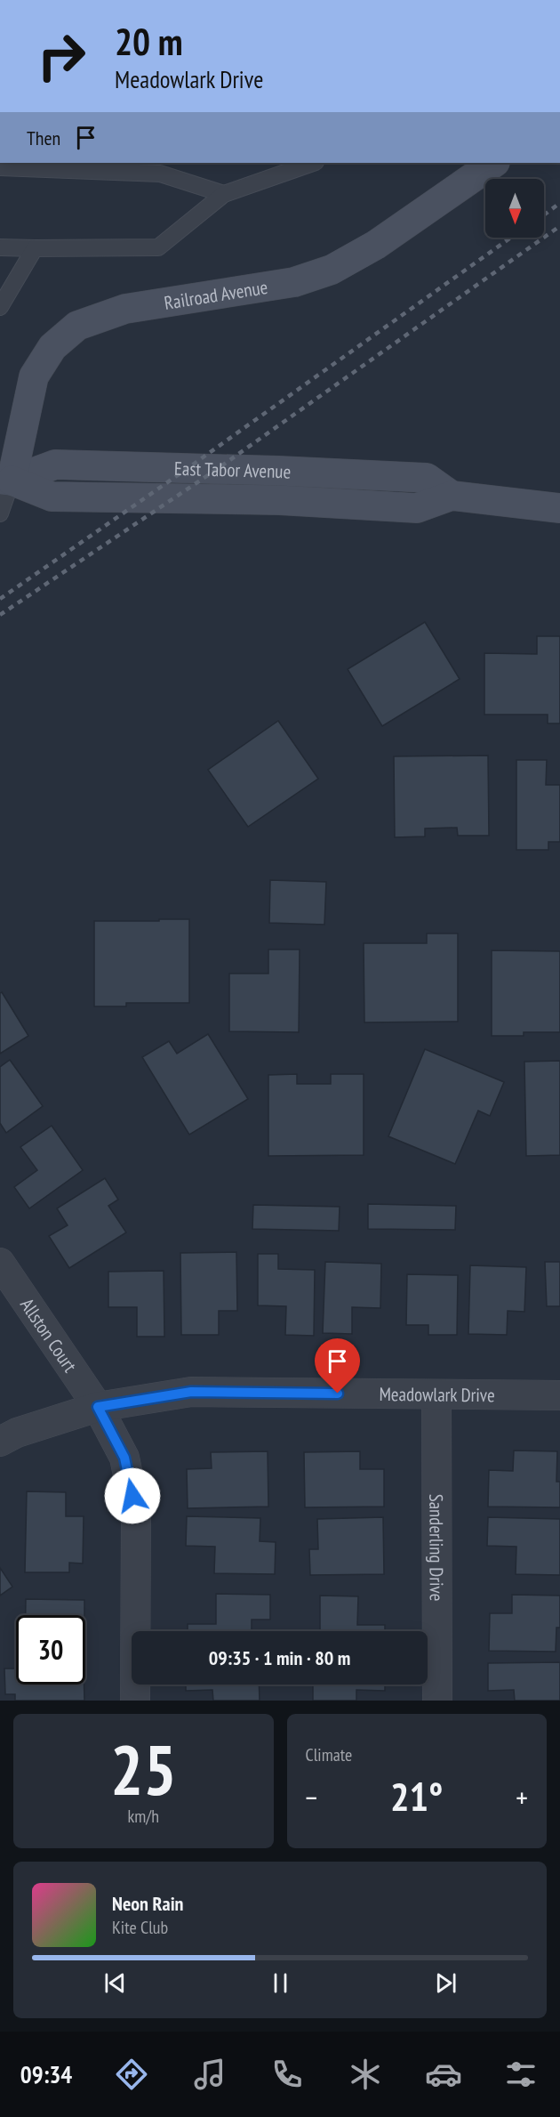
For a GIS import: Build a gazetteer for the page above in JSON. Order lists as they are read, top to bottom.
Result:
{
  "streets": {
    "main road": ["Railroad Avenue", "East Tabor Avenue"],
    "street": ["Allston Court", "Meadowlark Drive", "Sanderling Drive"]
  },
  "crossings": [
    ["Railroad Avenue", "East Tabor Avenue"],
    ["Allston Court", "Meadowlark Drive"],
    ["Meadowlark Drive", "Sanderling Drive"]
  ],
  "north": "bottom",
  "page": {
    "turn": ["20 m", "Meadowlark Drive"],
    "then": "Then",
    "limit": "30",
    "trip": "09:35 · 1 min · 80 m",
    "tile": [
      ["25", "km/h"],
      "Climate"
    ],
    "heat": ["−", "21°", "+"],
    "song": ["Neon Rain", "Kite Club"],
    "tabs": "09:34"
  }
}
